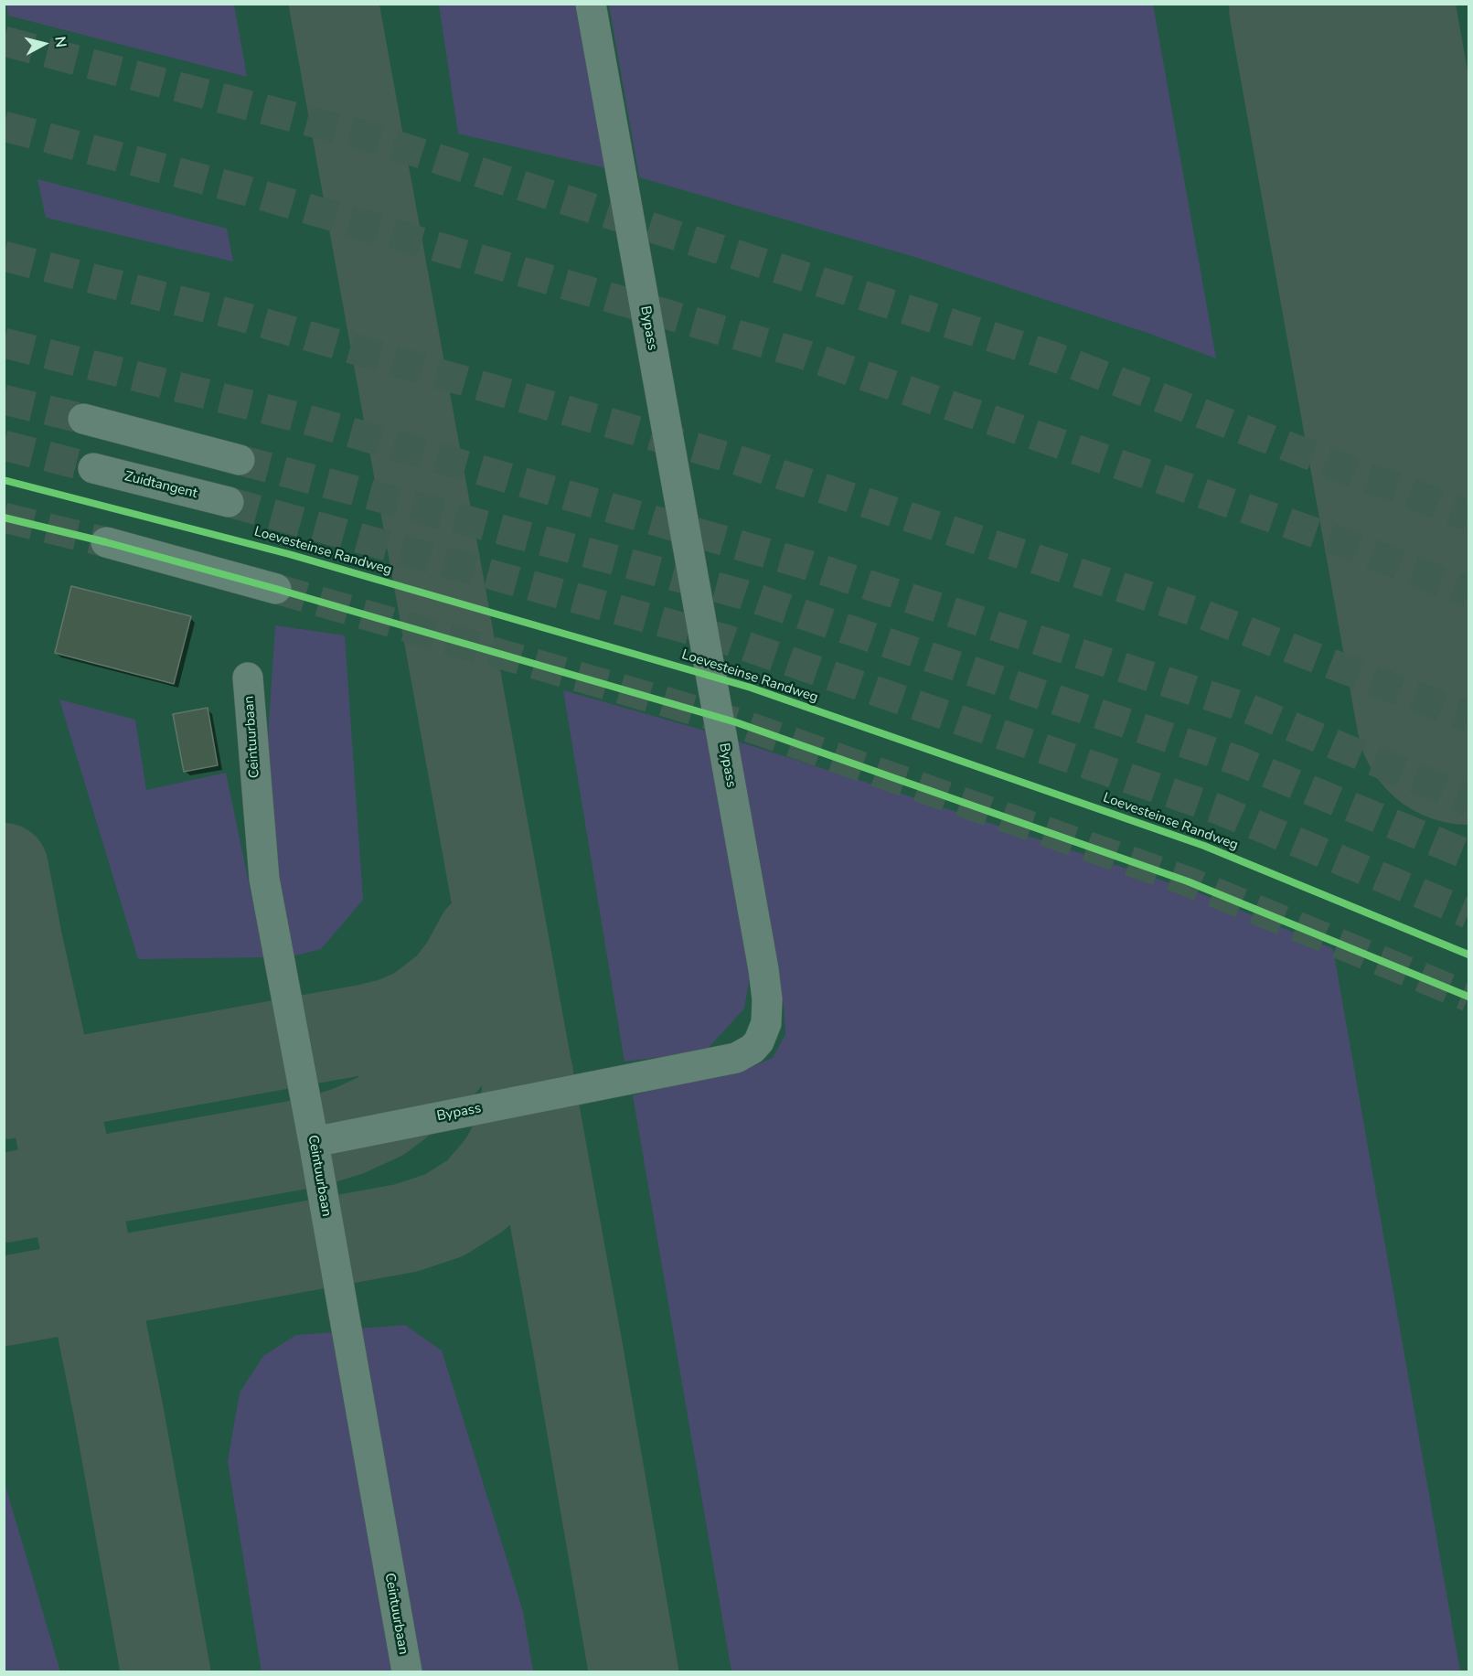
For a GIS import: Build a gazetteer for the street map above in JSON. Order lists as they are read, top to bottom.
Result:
{
  "streets": {
    "street": ["Bypass", "Zuidtangent", "Ceintuurbaan"],
    "cycle path": ["Loevesteinse Randweg"]
  },
  "crossings": [
    ["Bypass", "Ceintuurbaan"]
  ],
  "north": "right"
}
